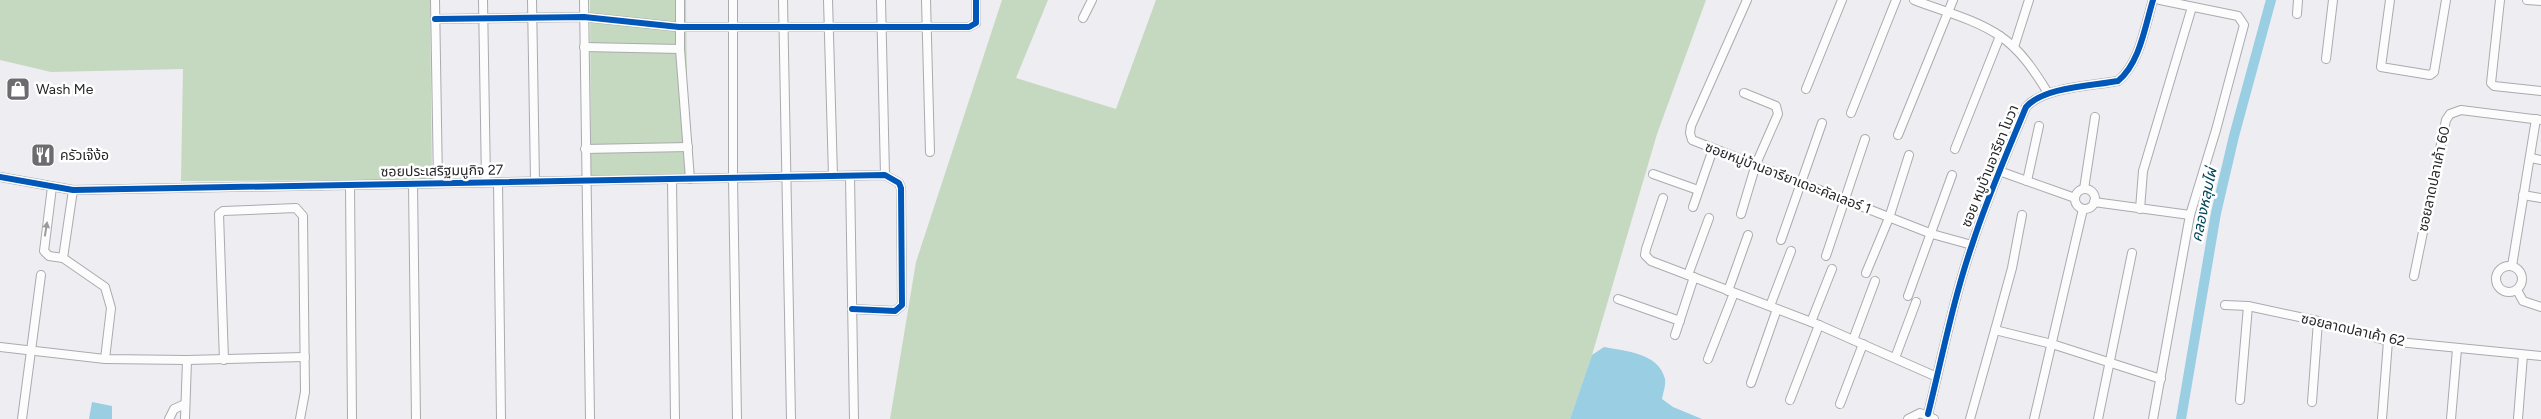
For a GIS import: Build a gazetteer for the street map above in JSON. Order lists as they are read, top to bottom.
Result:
{
  "streets": {
    "street": [
      "ซอย หมูบ้านอารียา โมวา",
      "ซอยประเสริฐมนูกิจ 27",
      "ซอยหมู่บ้านอารียาเดอะคัลเลอร์ 1",
      "ซอยลาดปลาเค้า 60",
      "ซอยลาดปลาเค้า 62"
    ]
  },
  "crossings": [
    ["ซอย หมูบ้านอารียา โมวา", "ซอยหมู่บ้านอารียาเดอะคัลเลอร์ 1"]
  ],
  "water": ["คลองหลุมไผ่"],
  "places": {
    "shop": ["Wash Me"],
    "restaurant": ["ครัวเจ๊ง้อ"]
  }
}
